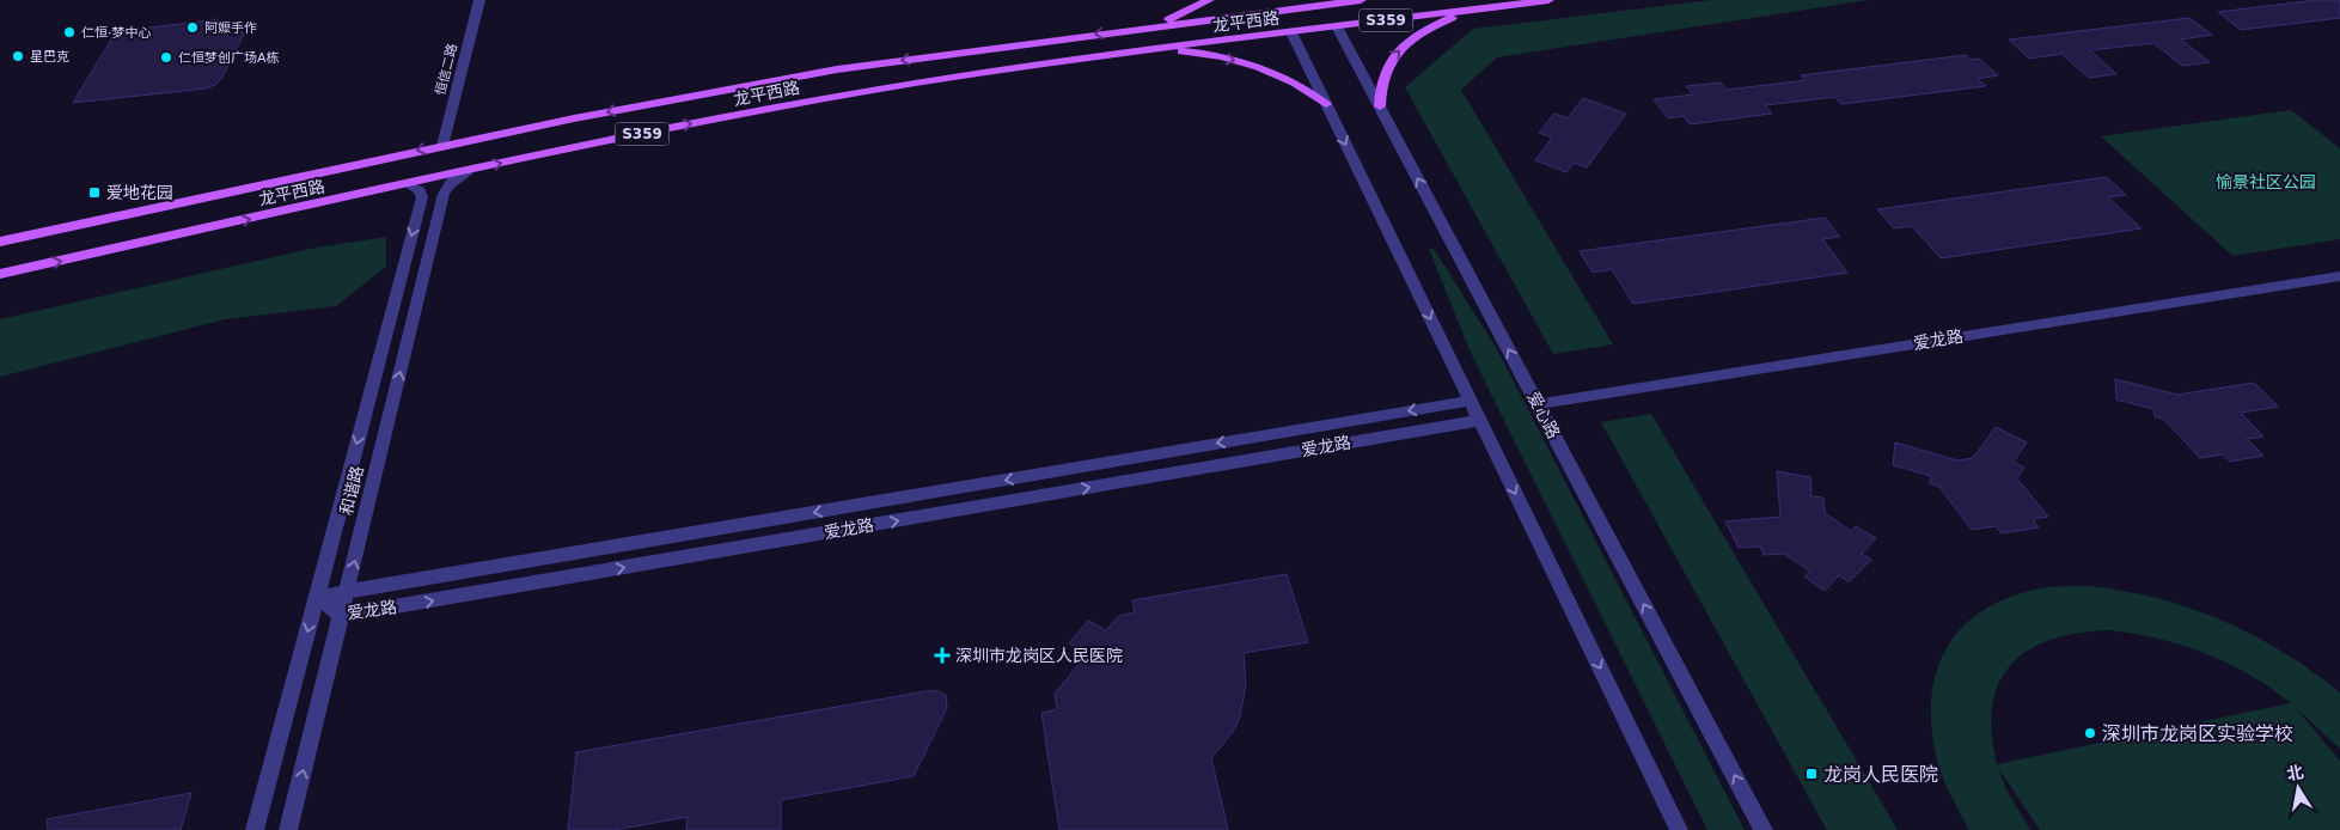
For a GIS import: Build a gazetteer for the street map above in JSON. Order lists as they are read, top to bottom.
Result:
{
  "streets": {
    "main road": ["S359", "龙平西路", "爱心路"],
    "street": ["恒信二路", "爱龙路", "和谐路"]
  },
  "crossings": [
    ["龙平西路", "恒信二路"],
    ["龙平西路", "爱心路"],
    ["龙平西路", "和谐路"],
    ["爱龙路", "爱心路"],
    ["爱龙路", "和谐路"]
  ],
  "one_way": ["爱心路"],
  "parks": ["愉景社区公园"],
  "places": {
    "other": [
      "阿嬷手作",
      "仁恒·梦中心",
      "星巴克",
      "仁恒梦创广场A栋",
      "深圳市龙岗区实验学校"
    ],
    "transit": ["爱地花园", "龙岗人民医院"],
    "health": ["深圳市龙岗区人民医院"]
  },
  "north": "top"
}
